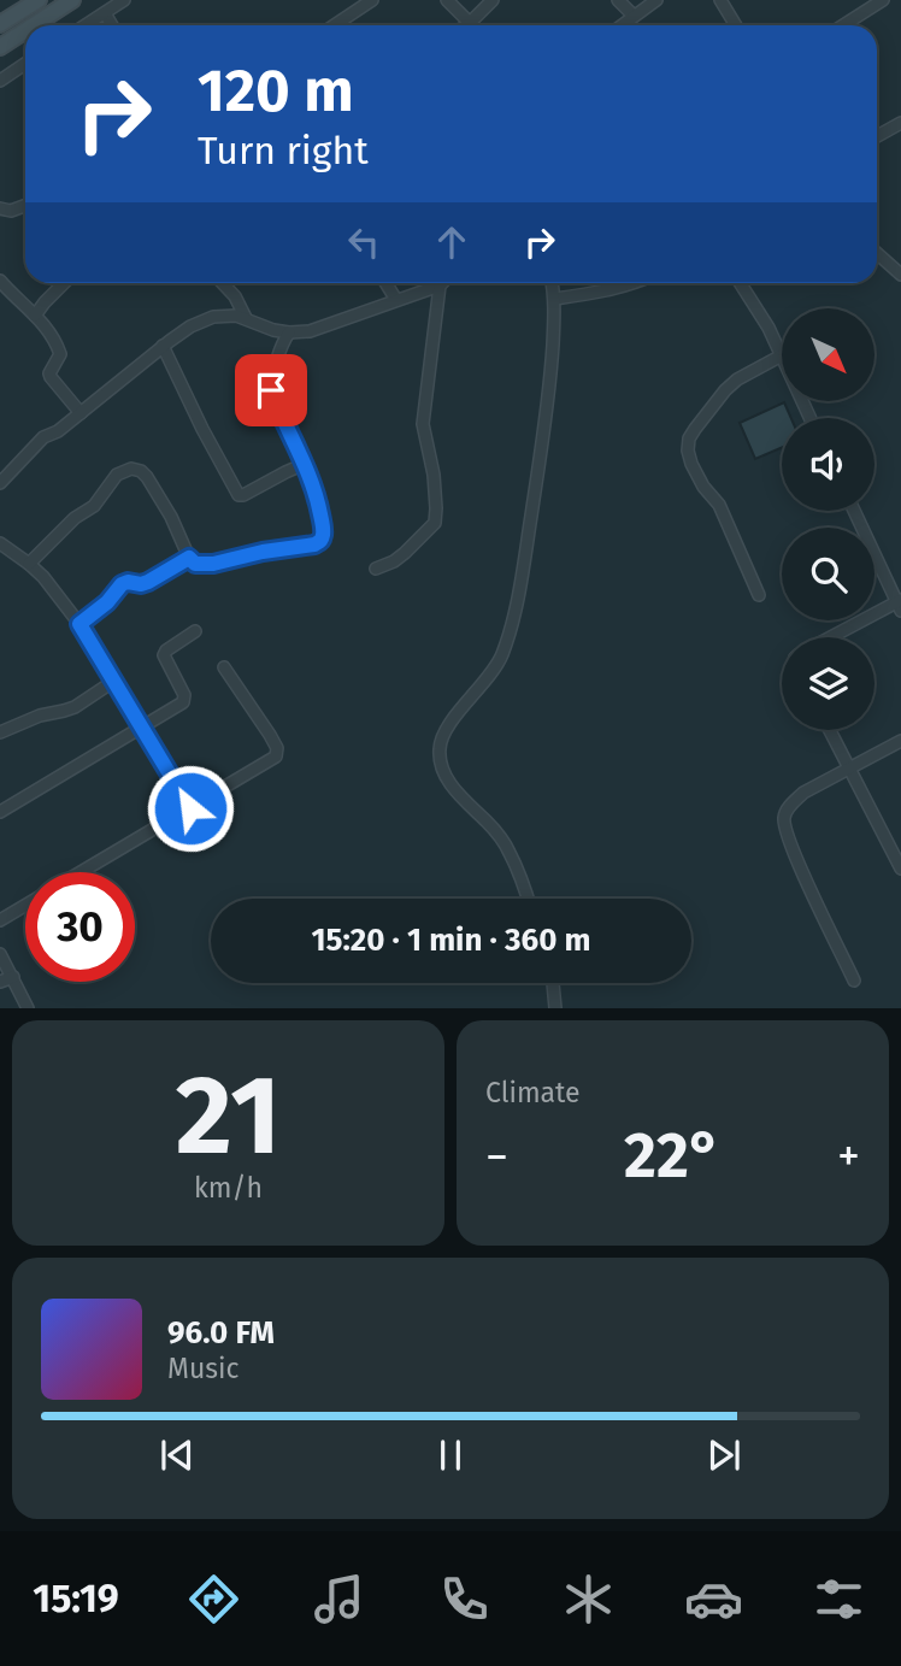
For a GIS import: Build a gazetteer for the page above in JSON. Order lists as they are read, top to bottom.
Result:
{
  "north": "bottom right",
  "page": {
    "turn": ["120 m", "Turn right"],
    "limit": "30",
    "trip": "15:20 · 1 min · 360 m",
    "tile": [
      ["21", "km/h"],
      "Climate"
    ],
    "heat": ["−", "22°", "+"],
    "song": ["96.0 FM", "Music"],
    "tabs": "15:19"
  }
}
